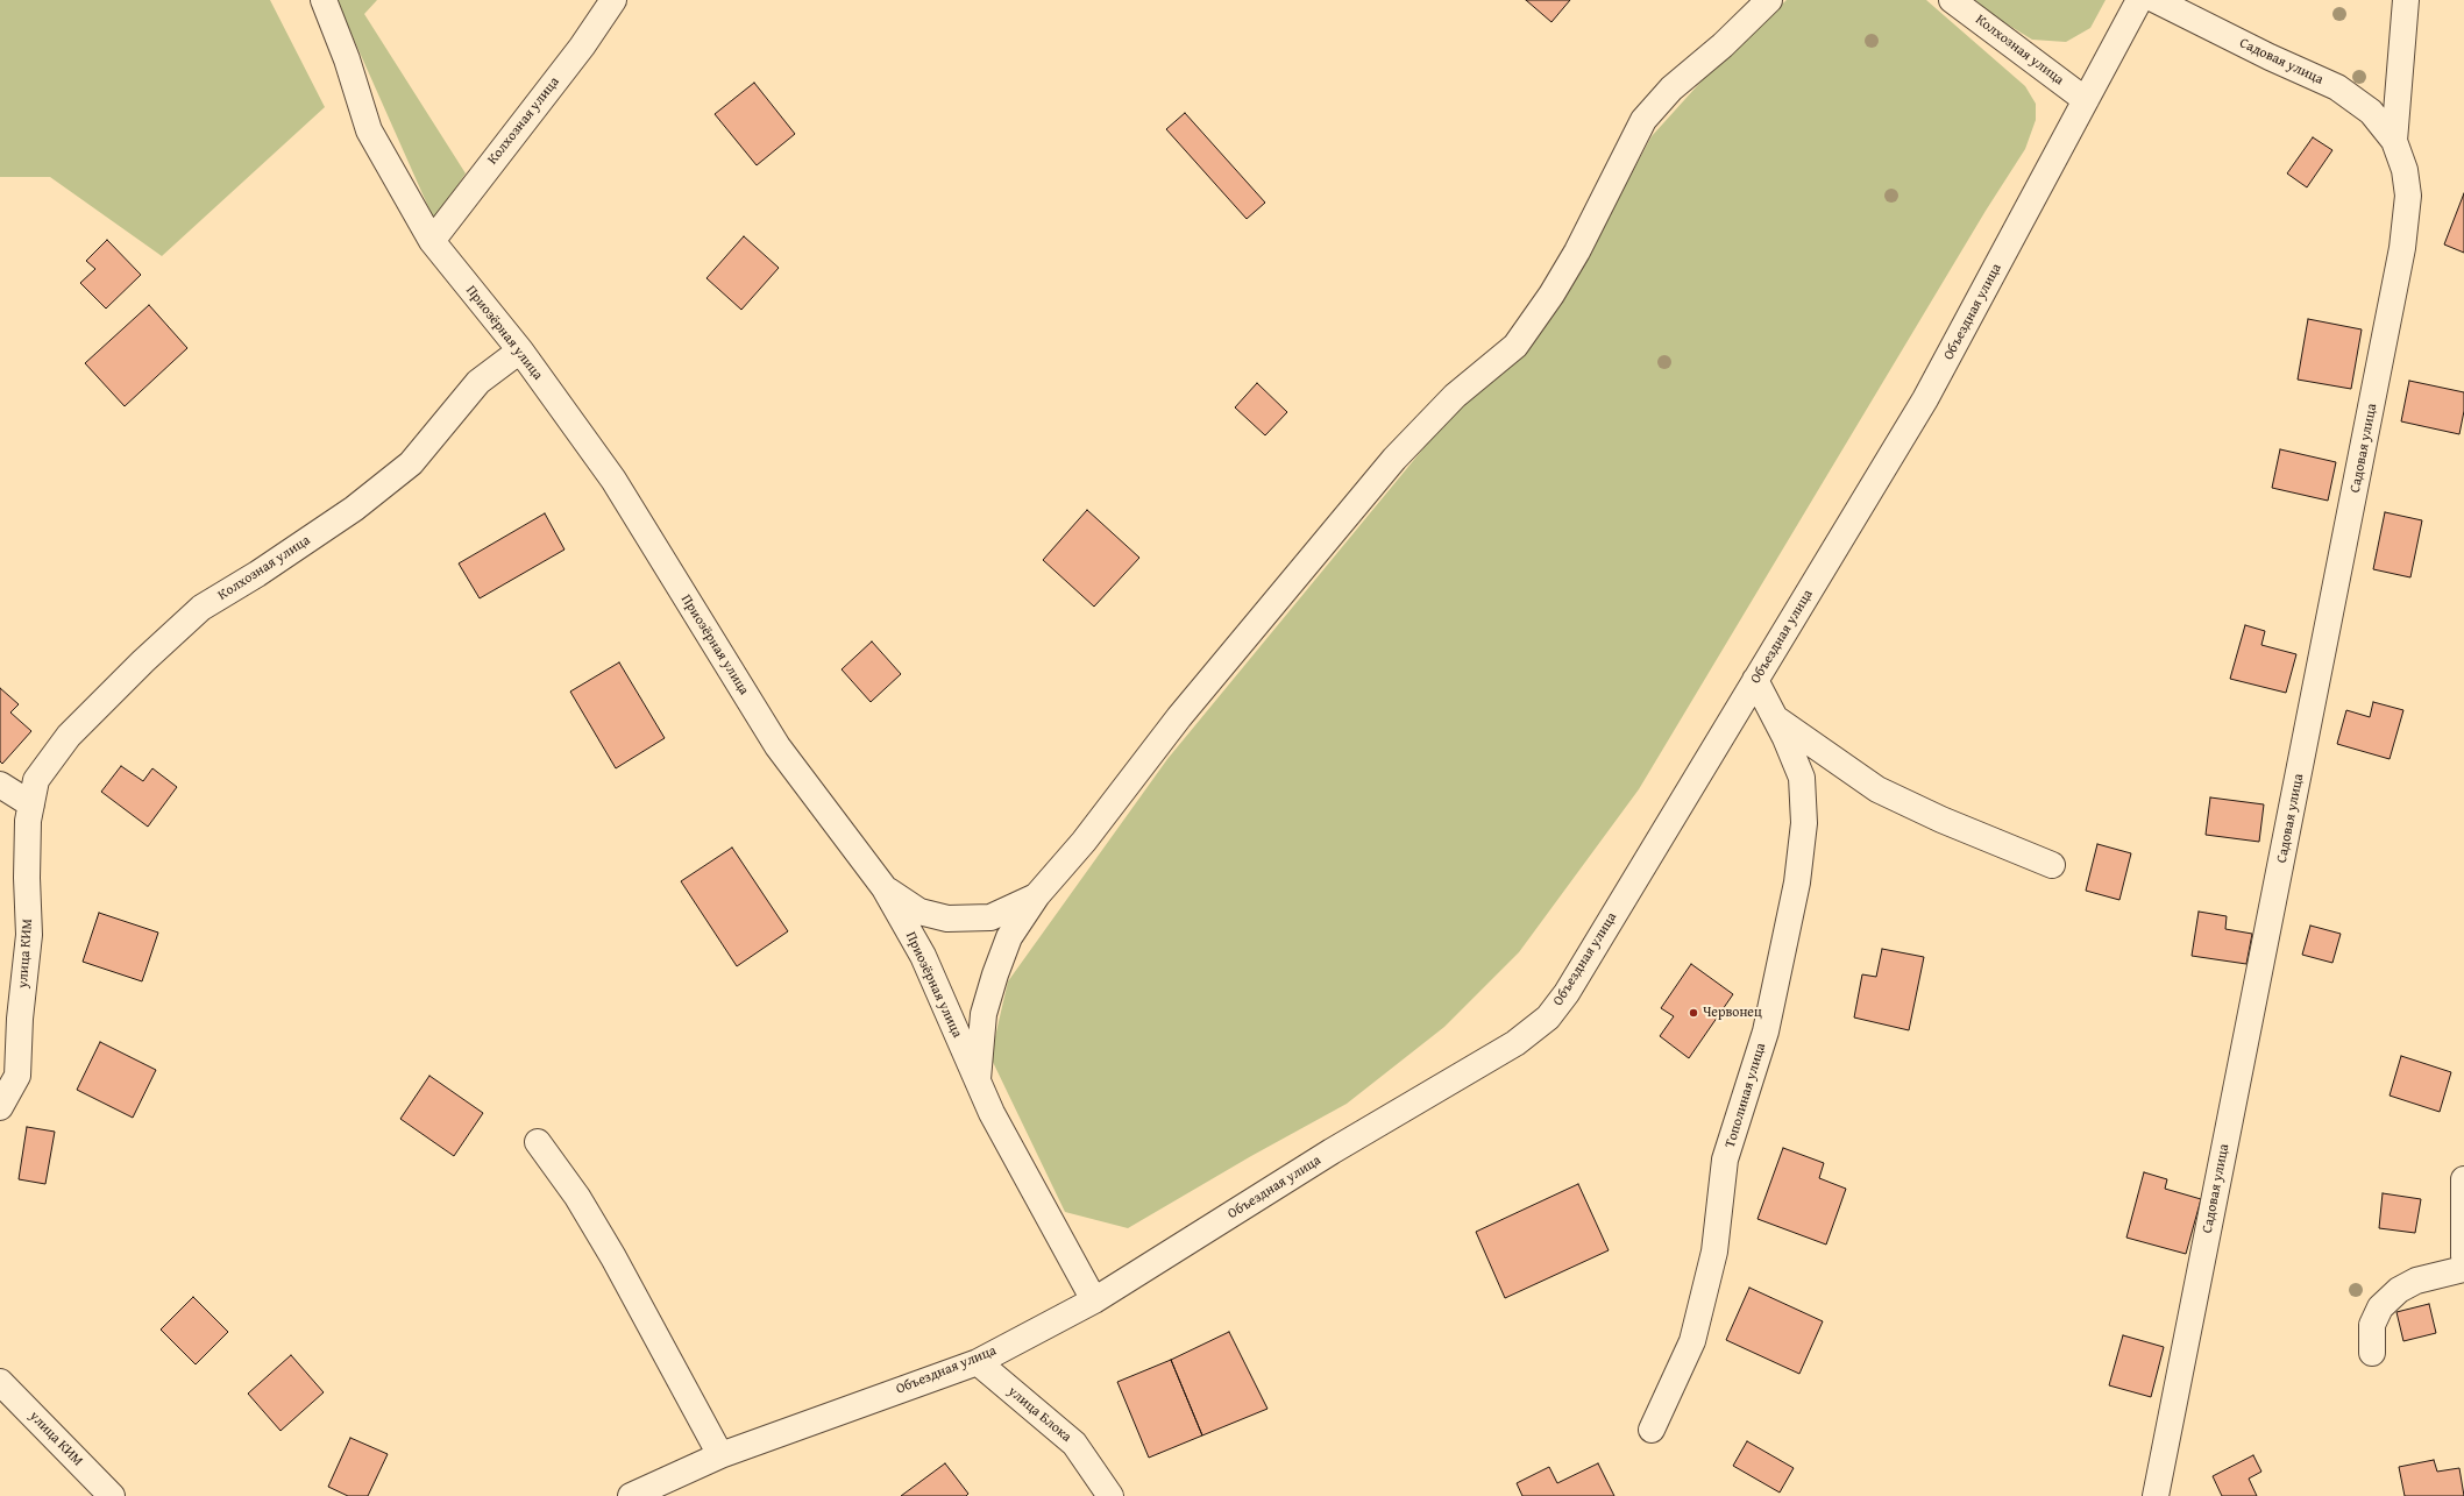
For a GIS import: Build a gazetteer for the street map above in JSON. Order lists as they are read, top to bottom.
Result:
{
  "streets": {
    "street": [
      "Колхозная улица",
      "Садовая улица",
      "Объездная улица",
      "Приозёрная улица",
      "улица КИМ",
      "Тополиная улица",
      "улица Блока"
    ]
  },
  "crossings": [
    ["Колхозная улица", "Объездная улица"],
    ["Колхозная улица", "Приозёрная улица"],
    ["Колхозная улица", "улица КИМ"],
    ["Объездная улица", "Приозёрная улица"],
    ["Объездная улица", "Тополиная улица"],
    ["Объездная улица", "улица Блока"]
  ],
  "places": ["Червонец"]
}
